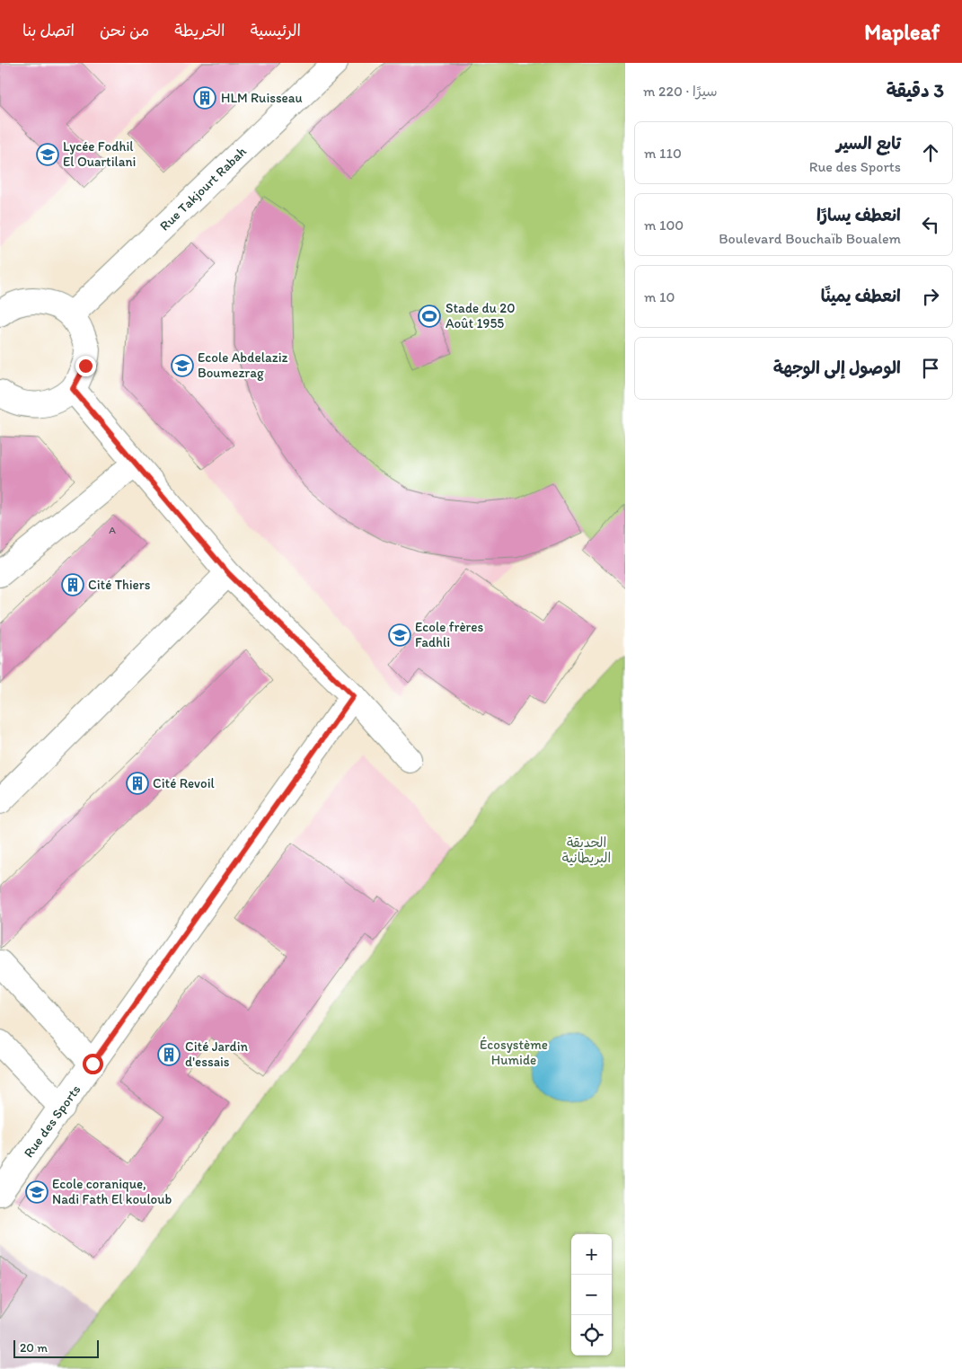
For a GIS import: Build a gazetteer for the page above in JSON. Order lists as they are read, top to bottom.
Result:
{
  "streets": {
    "street": ["Rue Takjourt Rabah", "Rue des Sports"]
  },
  "parks": ["الحديقة البريطانية", "Écosystème Humide"],
  "places": {
    "building": [
      "HLM Ruisseau",
      "Cité Thiers",
      "Cité Revoil",
      "Cité Jardin d'essais"
    ],
    "school or university": [
      "Lycée Fodhil El Ouartilani",
      "Ecole Abdelaziz Boumezrag",
      "Ecole frères Fadhli",
      "Ecole coranique, Nadi Fath El kouloub"
    ],
    "sports": ["Stade du 20 Août 1955"]
  },
  "house_numbers": ["A"],
  "scale_bar": "20 m",
  "page": {
    "header": "Mapleaf",
    "nav": [
      "الرئيسية",
      "الخريطة",
      "من نحن",
      "اتصل بنا"
    ],
    "heading": ["3 دقيقة", "سيرًا · 220 m"],
    "list": [
      ["تابع السير", "Rue des Sports", "110 m"],
      ["انعطف يسارًا", "Boulevard Bouchaïb Boualem", "100 m"],
      ["انعطف يمينًا", "10 m"],
      "الوصول إلى الوجهة"
    ],
    "map_buttons": ["+", "−"],
    "scale": "20 m"
  }
}
